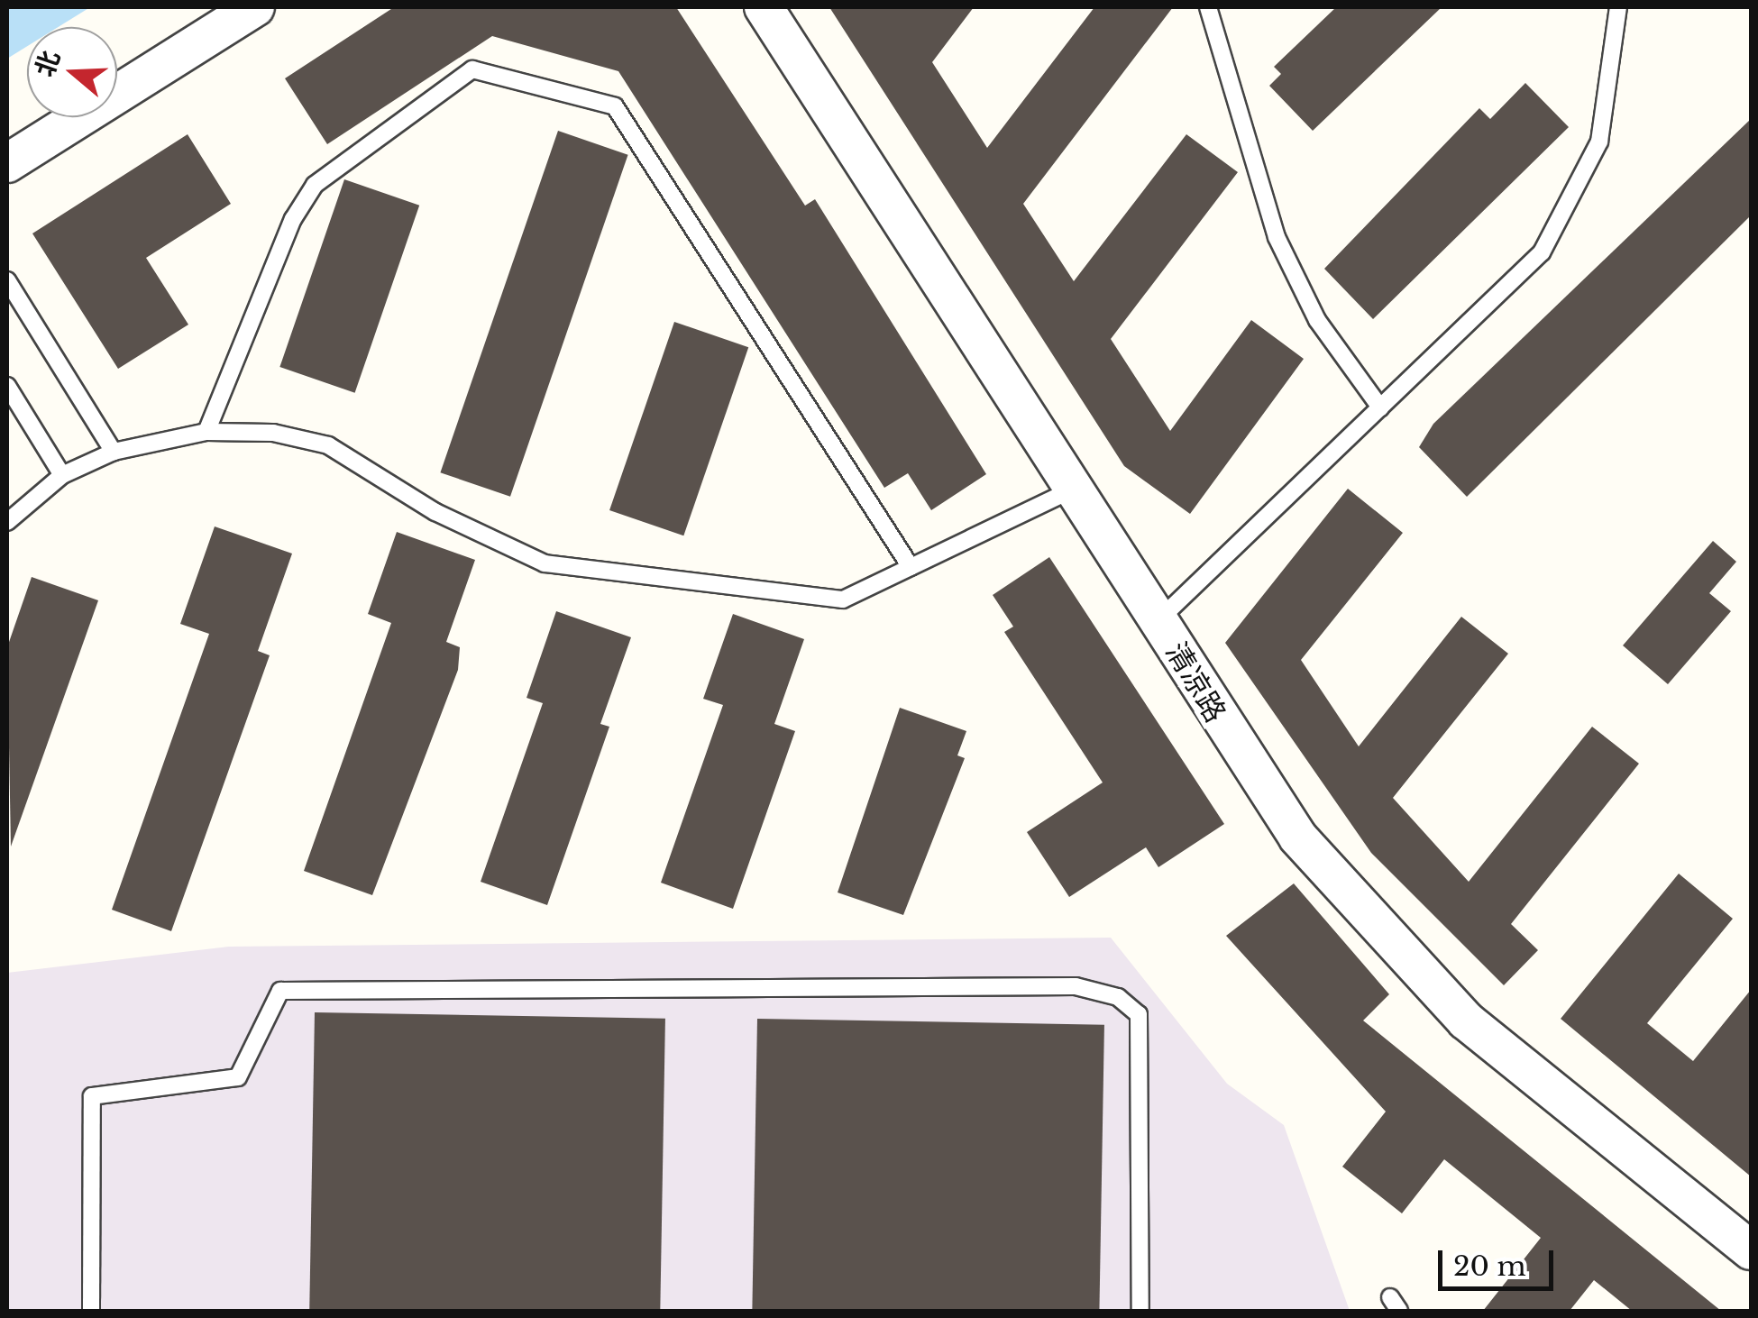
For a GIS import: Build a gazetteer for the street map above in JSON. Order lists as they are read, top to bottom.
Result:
{
  "streets": {
    "street": ["清凉路"]
  },
  "scale_bar": "20 m",
  "north": "left"
}
